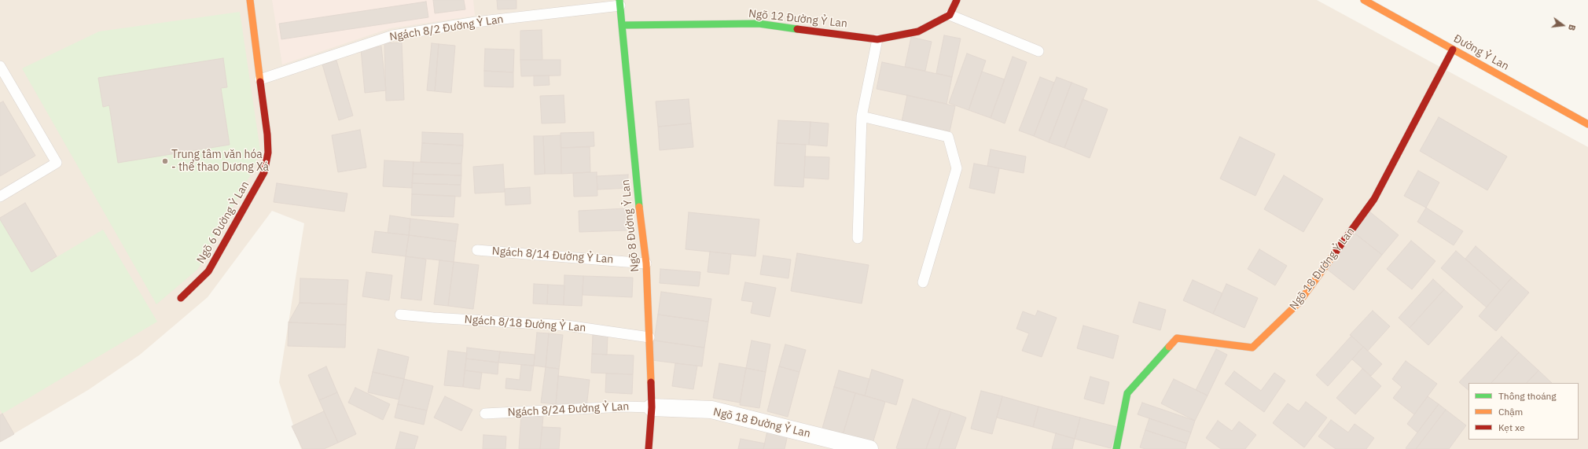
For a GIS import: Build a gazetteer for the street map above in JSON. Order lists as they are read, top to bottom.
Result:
{
  "streets": {
    "street": [
      "Ngõ 12 Đường Ỷ Lan",
      "Đường Ỷ Lan",
      "Ngõ 6 Đường Ỷ Lan",
      "Ngõ 8 Đường Ỷ Lan",
      "Ngõ 18 Đường Ỷ Lan"
    ],
    "lane": [
      "Ngách 8/2 Đường Ỷ Lan",
      "Ngách 8/14 Đường Ỷ Lan",
      "Ngách 8/18 Đường Ỷ Lan",
      "Ngách 8/24 Đường Ỷ Lan"
    ]
  },
  "crossings": [
    ["Ngõ 12 Đường Ỷ Lan", "Ngõ 8 Đường Ỷ Lan"],
    ["Ngách 8/2 Đường Ỷ Lan", "Ngõ 6 Đường Ỷ Lan"],
    ["Ngách 8/2 Đường Ỷ Lan", "Ngõ 8 Đường Ỷ Lan"],
    ["Đường Ỷ Lan", "Ngõ 18 Đường Ỷ Lan"],
    ["Ngõ 8 Đường Ỷ Lan", "Ngách 8/14 Đường Ỷ Lan"],
    ["Ngõ 8 Đường Ỷ Lan", "Ngõ 18 Đường Ỷ Lan"],
    ["Ngõ 8 Đường Ỷ Lan", "Ngách 8/18 Đường Ỷ Lan"],
    ["Ngõ 8 Đường Ỷ Lan", "Ngách 8/24 Đường Ỷ Lan"],
    ["Ngõ 18 Đường Ỷ Lan", "Ngách 8/24 Đường Ỷ Lan"]
  ],
  "places": ["Trung tâm văn hóa - thể thao Dương Xá"],
  "legend": ["Thông thoáng", "Chậm", "Kẹt xe"],
  "north": "right"
}
